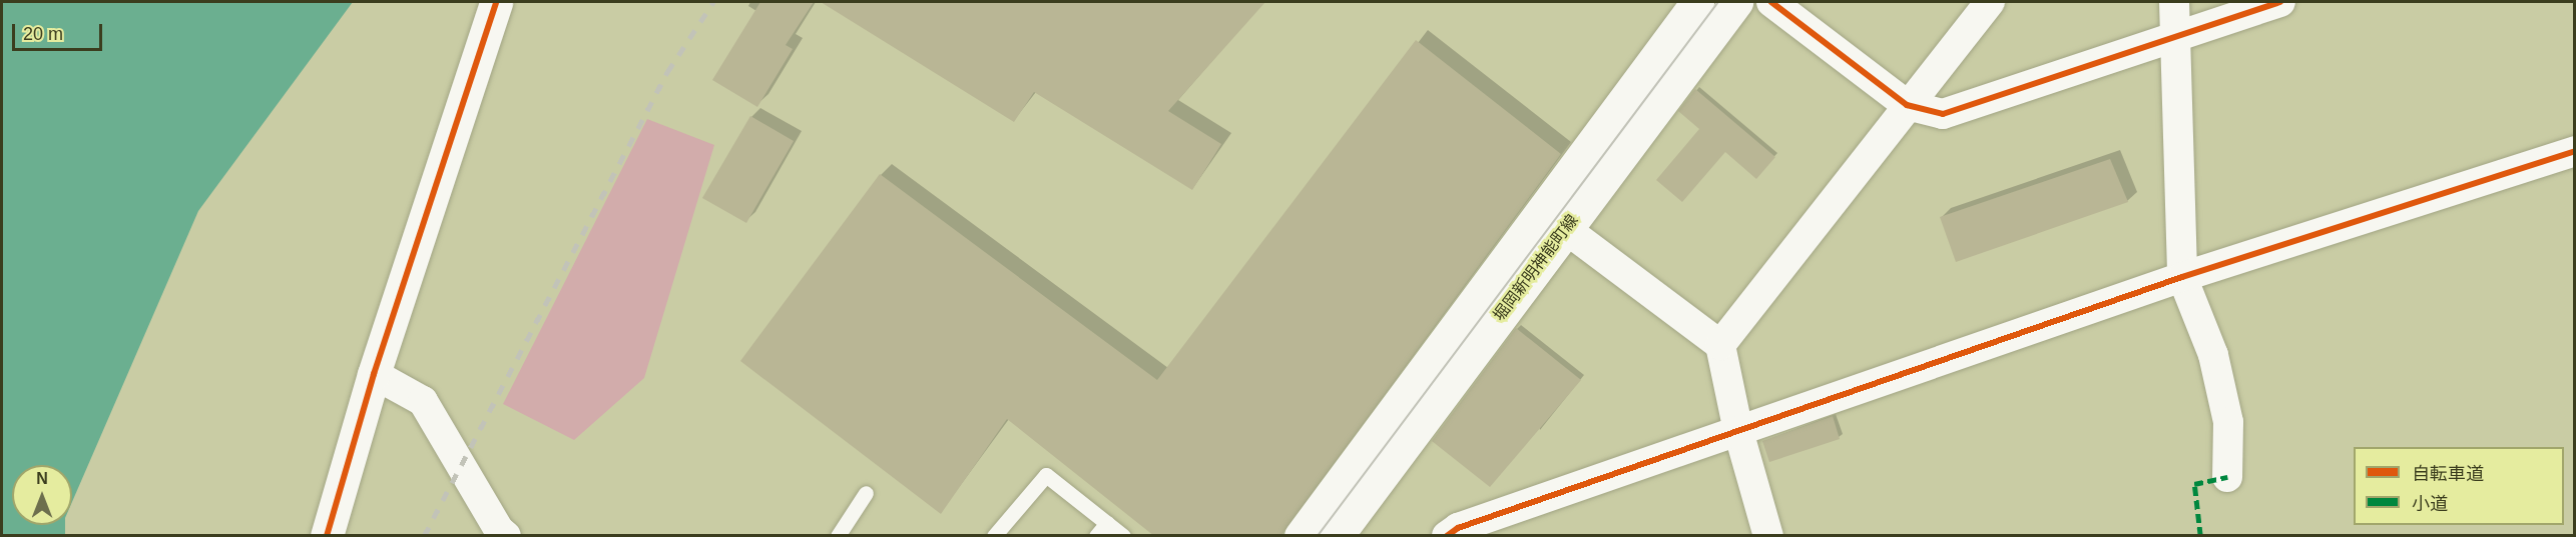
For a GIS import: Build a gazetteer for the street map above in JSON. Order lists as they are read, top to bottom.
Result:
{
  "streets": {
    "main road": ["堀岡新明神能町線"]
  },
  "legend": ["自転車道", "小道"],
  "scale_bar": "20 m",
  "north": "top"
}
